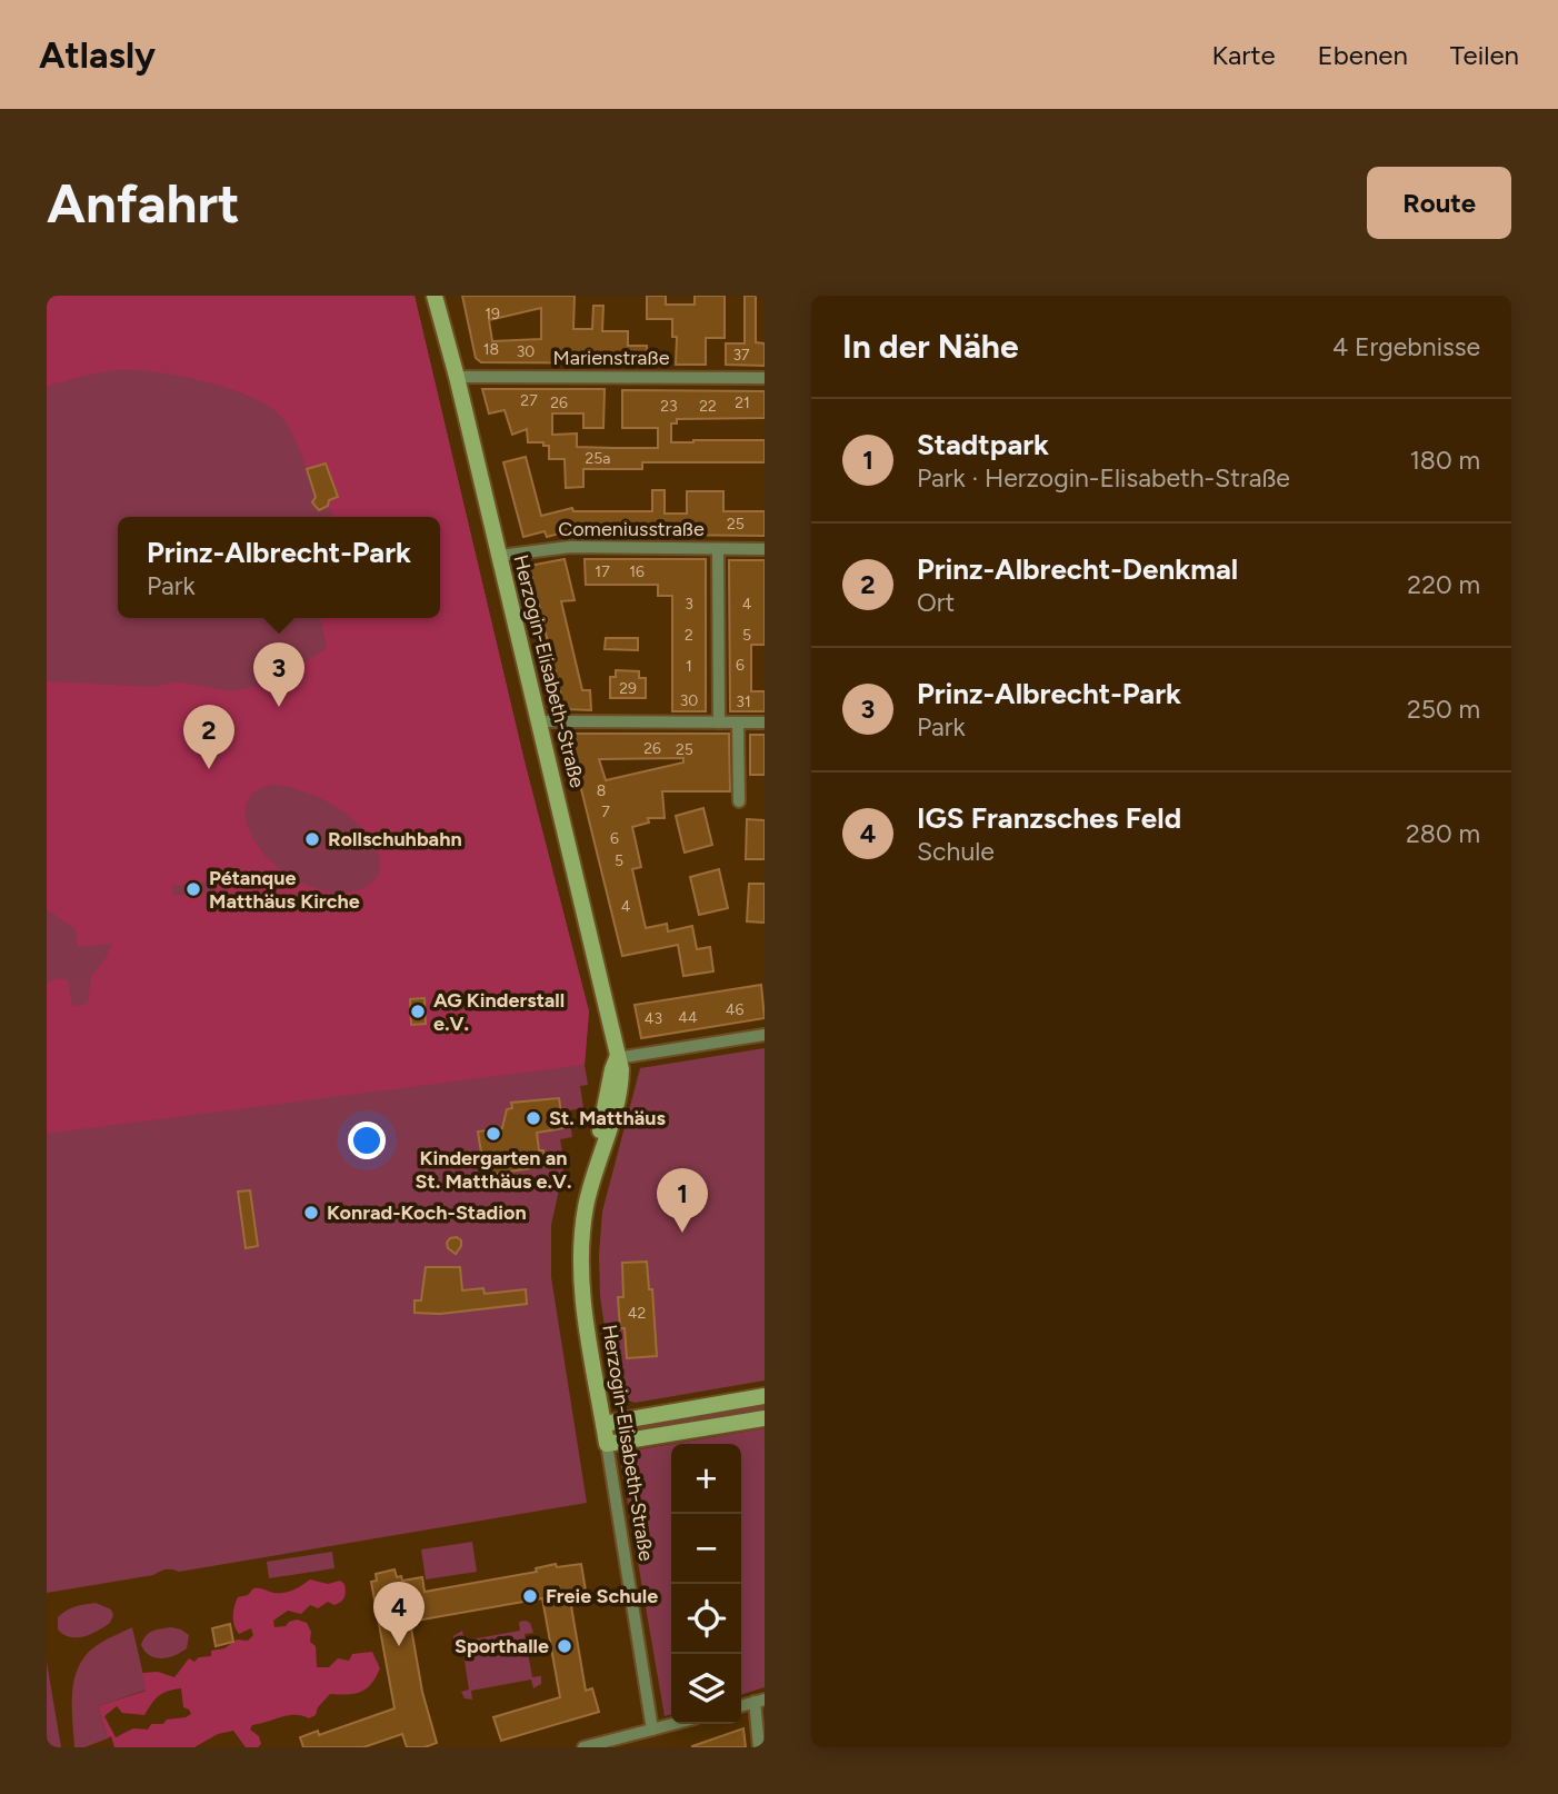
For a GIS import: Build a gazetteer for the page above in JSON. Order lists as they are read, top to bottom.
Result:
{
  "streets": {
    "street": ["Marienstraße", "Comeniusstraße", "Herzogin-Elisabeth-Straße"]
  },
  "crossings": [
    ["Marienstraße", "Herzogin-Elisabeth-Straße"],
    ["Comeniusstraße", "Herzogin-Elisabeth-Straße"]
  ],
  "places": [
    "Rollschuhbahn",
    "Pétanque Matthäus Kirche",
    "AG Kinderstall e.V.",
    "St. Matthäus",
    "Kindergarten an St. Matthäus e.V.",
    "Konrad-Koch-Stadion",
    "Freie Schule",
    "Sporthalle"
  ],
  "house_numbers": [
    "19",
    "18",
    "30",
    "37",
    "27",
    "26",
    "21",
    "23",
    "22",
    "25a",
    "25",
    "17",
    "16",
    "3",
    "4",
    "2",
    "5",
    "6",
    "1",
    "29",
    "30",
    "31",
    "26",
    "25",
    "8",
    "7",
    "6",
    "5",
    "4",
    "46",
    "44",
    "43",
    "42"
  ],
  "page": {
    "header": "Atlasly",
    "nav": ["Karte", "Ebenen", "Teilen"],
    "buttons": "Route",
    "title": "Anfahrt",
    "heading": ["In der Nähe", "4 Ergebnisse"],
    "list": [
      {
        "mark": "1",
        "name": "Stadtpark",
        "note": "Park · Herzogin-Elisabeth-Straße",
        "value": "180 m"
      },
      {
        "mark": "2",
        "name": "Prinz-Albrecht-Denkmal",
        "note": "Ort",
        "value": "220 m"
      },
      {
        "mark": "3",
        "name": "Prinz-Albrecht-Park",
        "note": "Park",
        "value": "250 m"
      },
      {
        "mark": "4",
        "name": "IGS Franzsches Feld",
        "note": "Schule",
        "value": "280 m"
      }
    ],
    "popup": ["Prinz-Albrecht-Park", "Park"],
    "pins": [
      "3",
      "2",
      "1",
      "4"
    ],
    "map_buttons": ["+", "−"]
  }
}
